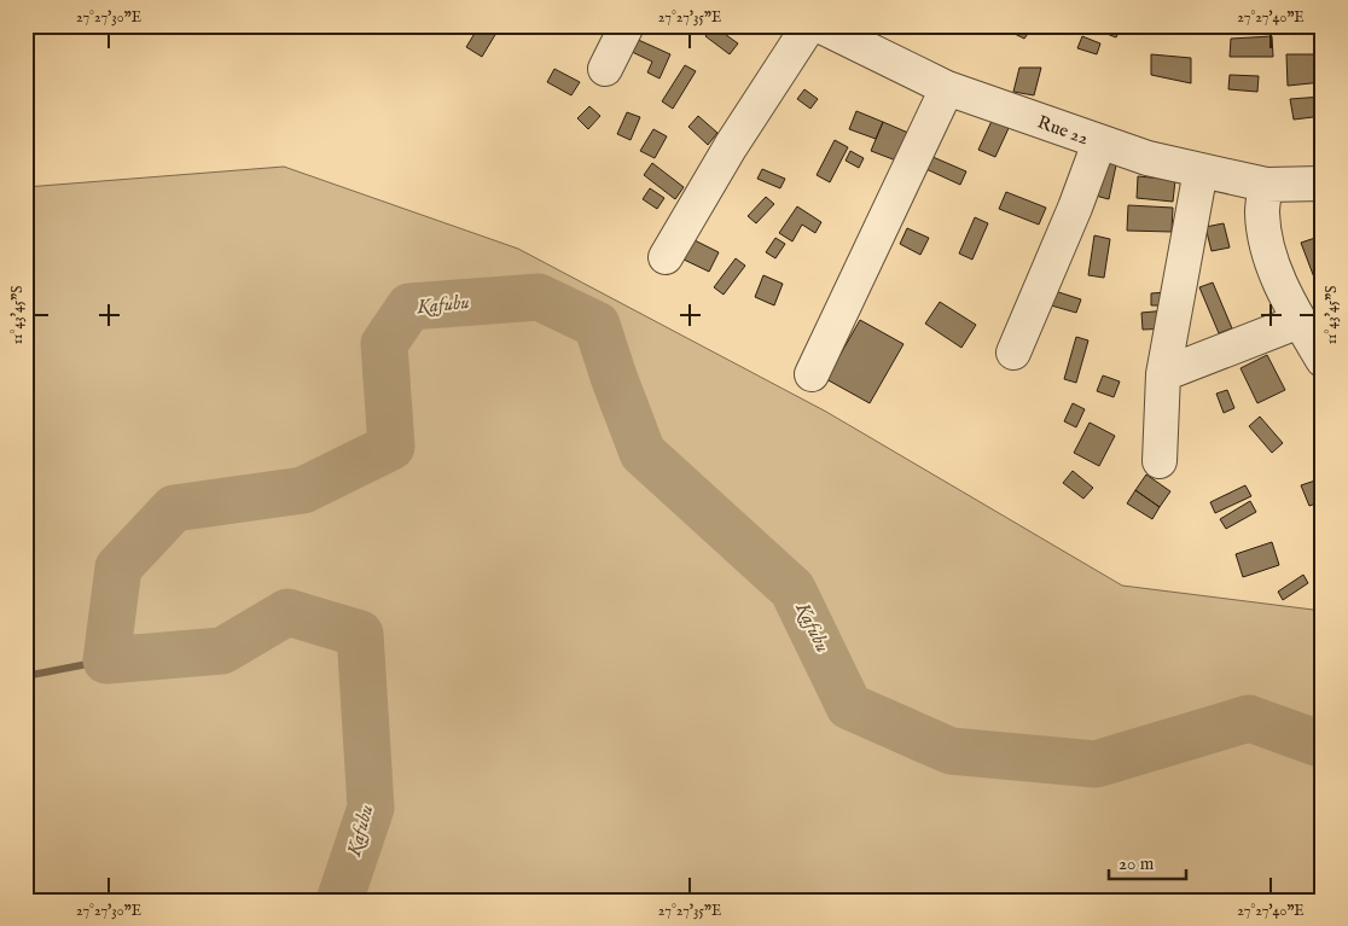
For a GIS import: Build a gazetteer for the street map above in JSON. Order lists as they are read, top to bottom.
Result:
{
  "streets": {
    "street": ["Rue 22"]
  },
  "water": ["Kafubu"],
  "scale_bar": "20 m",
  "coordinates": [
    "27°27'30\"E",
    "27°27'35\"E",
    "27°27'40\"E",
    "11°43'45\"S"
  ]
}
